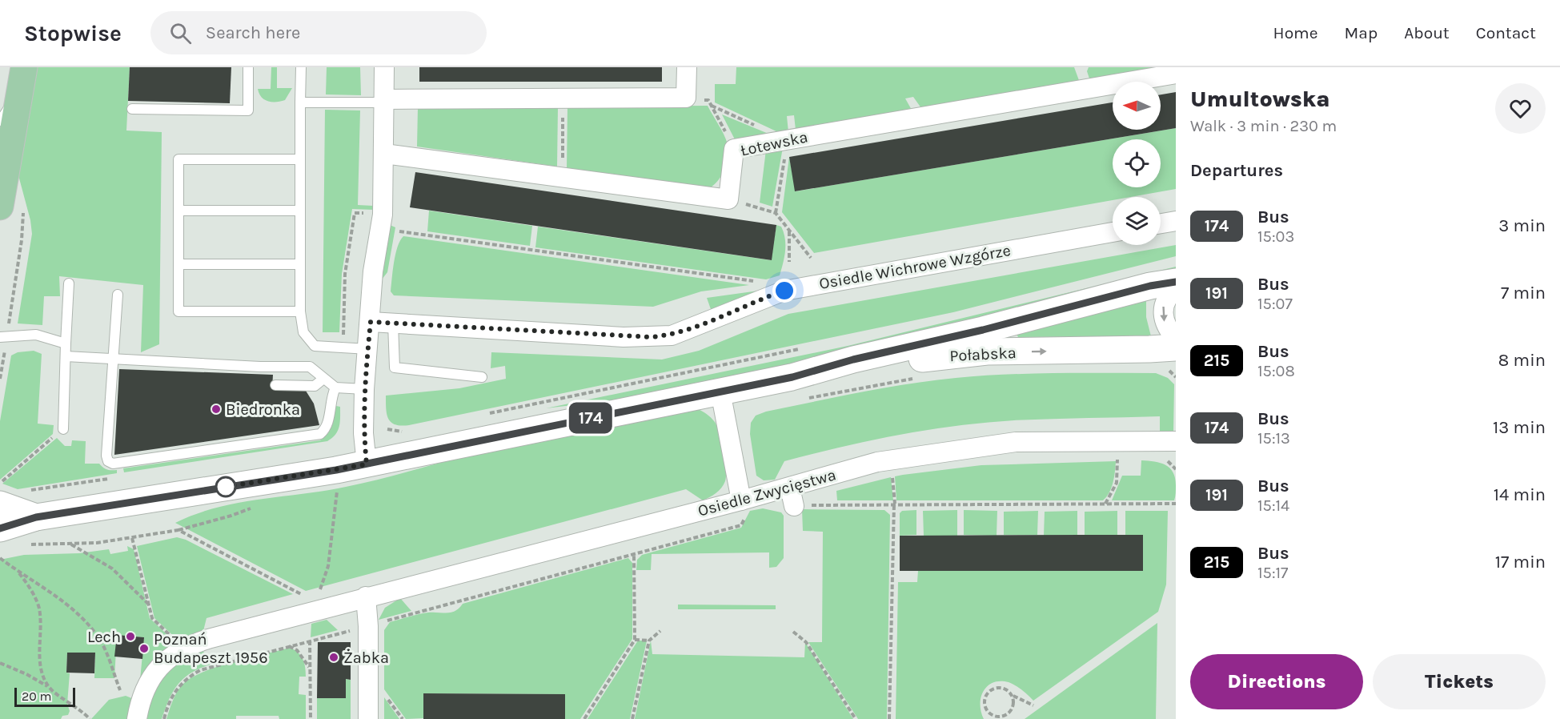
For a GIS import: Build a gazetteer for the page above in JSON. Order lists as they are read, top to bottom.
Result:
{
  "streets": {
    "street": [
      "Łotewska",
      "Osiedle Wichrowe Wzgórze",
      "Połabska",
      "Osiedle Zwycięstwa"
    ]
  },
  "places": [
    "Biedronka",
    "Lech",
    "Poznań Budapeszt 1956",
    "Żabka"
  ],
  "lines": ["bus line 174"],
  "scale_bar": "20 m",
  "north": "left",
  "page": {
    "header": "Stopwise",
    "search": "Search here",
    "nav": [
      "Home",
      "Map",
      "About",
      "Contact"
    ],
    "on_map": "174",
    "heading": [
      ["Umultowska", "Walk · 3 min · 230 m"],
      "Departures"
    ],
    "list": [
      {
        "mark": "174",
        "name": "Bus",
        "note": "15:03",
        "value": "3 min"
      },
      {
        "mark": "191",
        "name": "Bus",
        "note": "15:07",
        "value": "7 min"
      },
      {
        "mark": "215",
        "name": "Bus",
        "note": "15:08",
        "value": "8 min"
      },
      {
        "mark": "174",
        "name": "Bus",
        "note": "15:13",
        "value": "13 min"
      },
      {
        "mark": "191",
        "name": "Bus",
        "note": "15:14",
        "value": "14 min"
      },
      {
        "mark": "215",
        "name": "Bus",
        "note": "15:17",
        "value": "17 min"
      }
    ],
    "buttons": ["Directions", "Tickets"],
    "scale": "20 m"
  }
}
